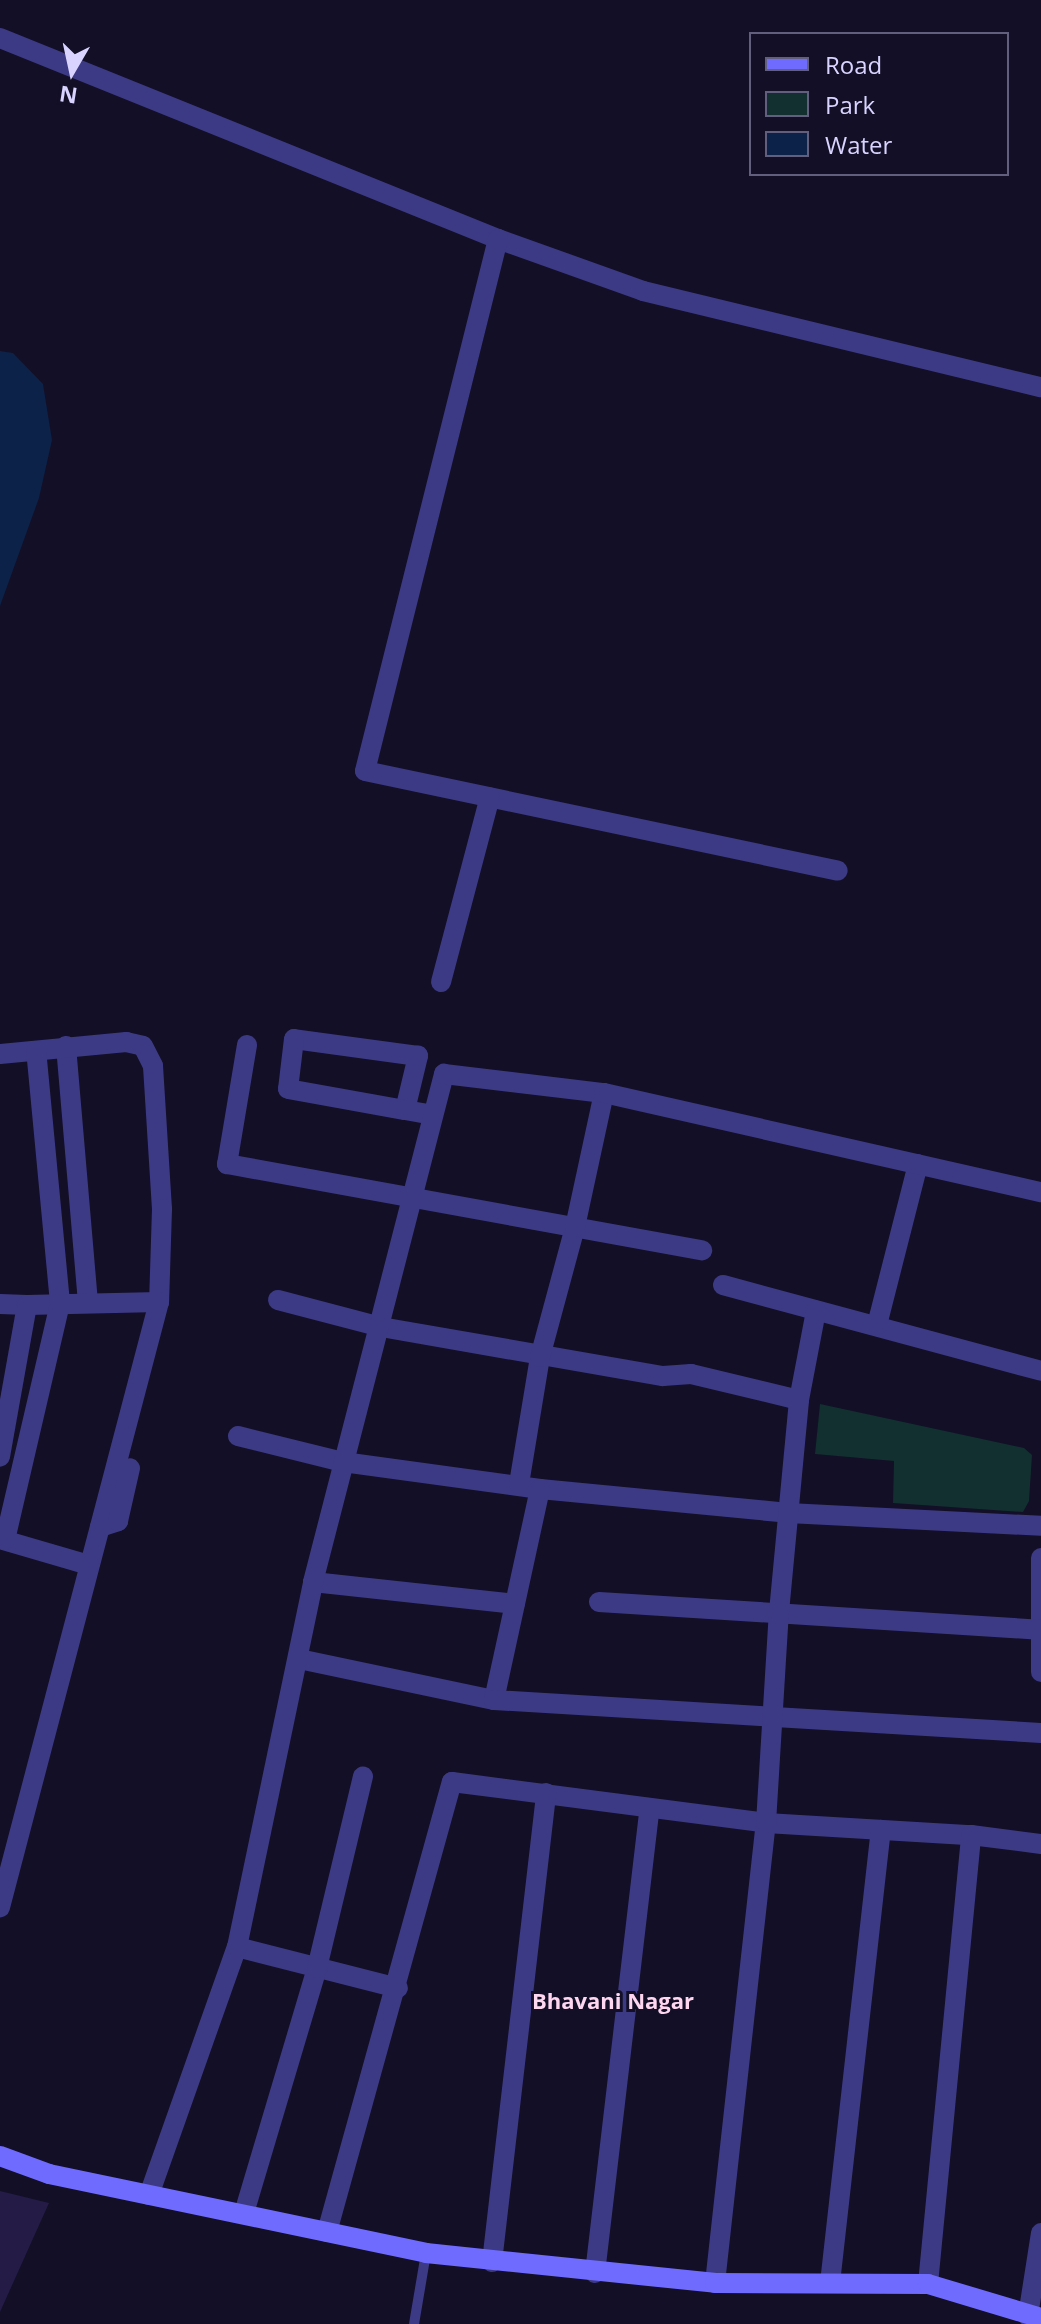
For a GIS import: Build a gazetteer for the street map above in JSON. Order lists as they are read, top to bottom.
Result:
{
  "districts": ["Bhavani Nagar"],
  "legend": ["Road", "Park", "Water"],
  "north": "bottom"
}
